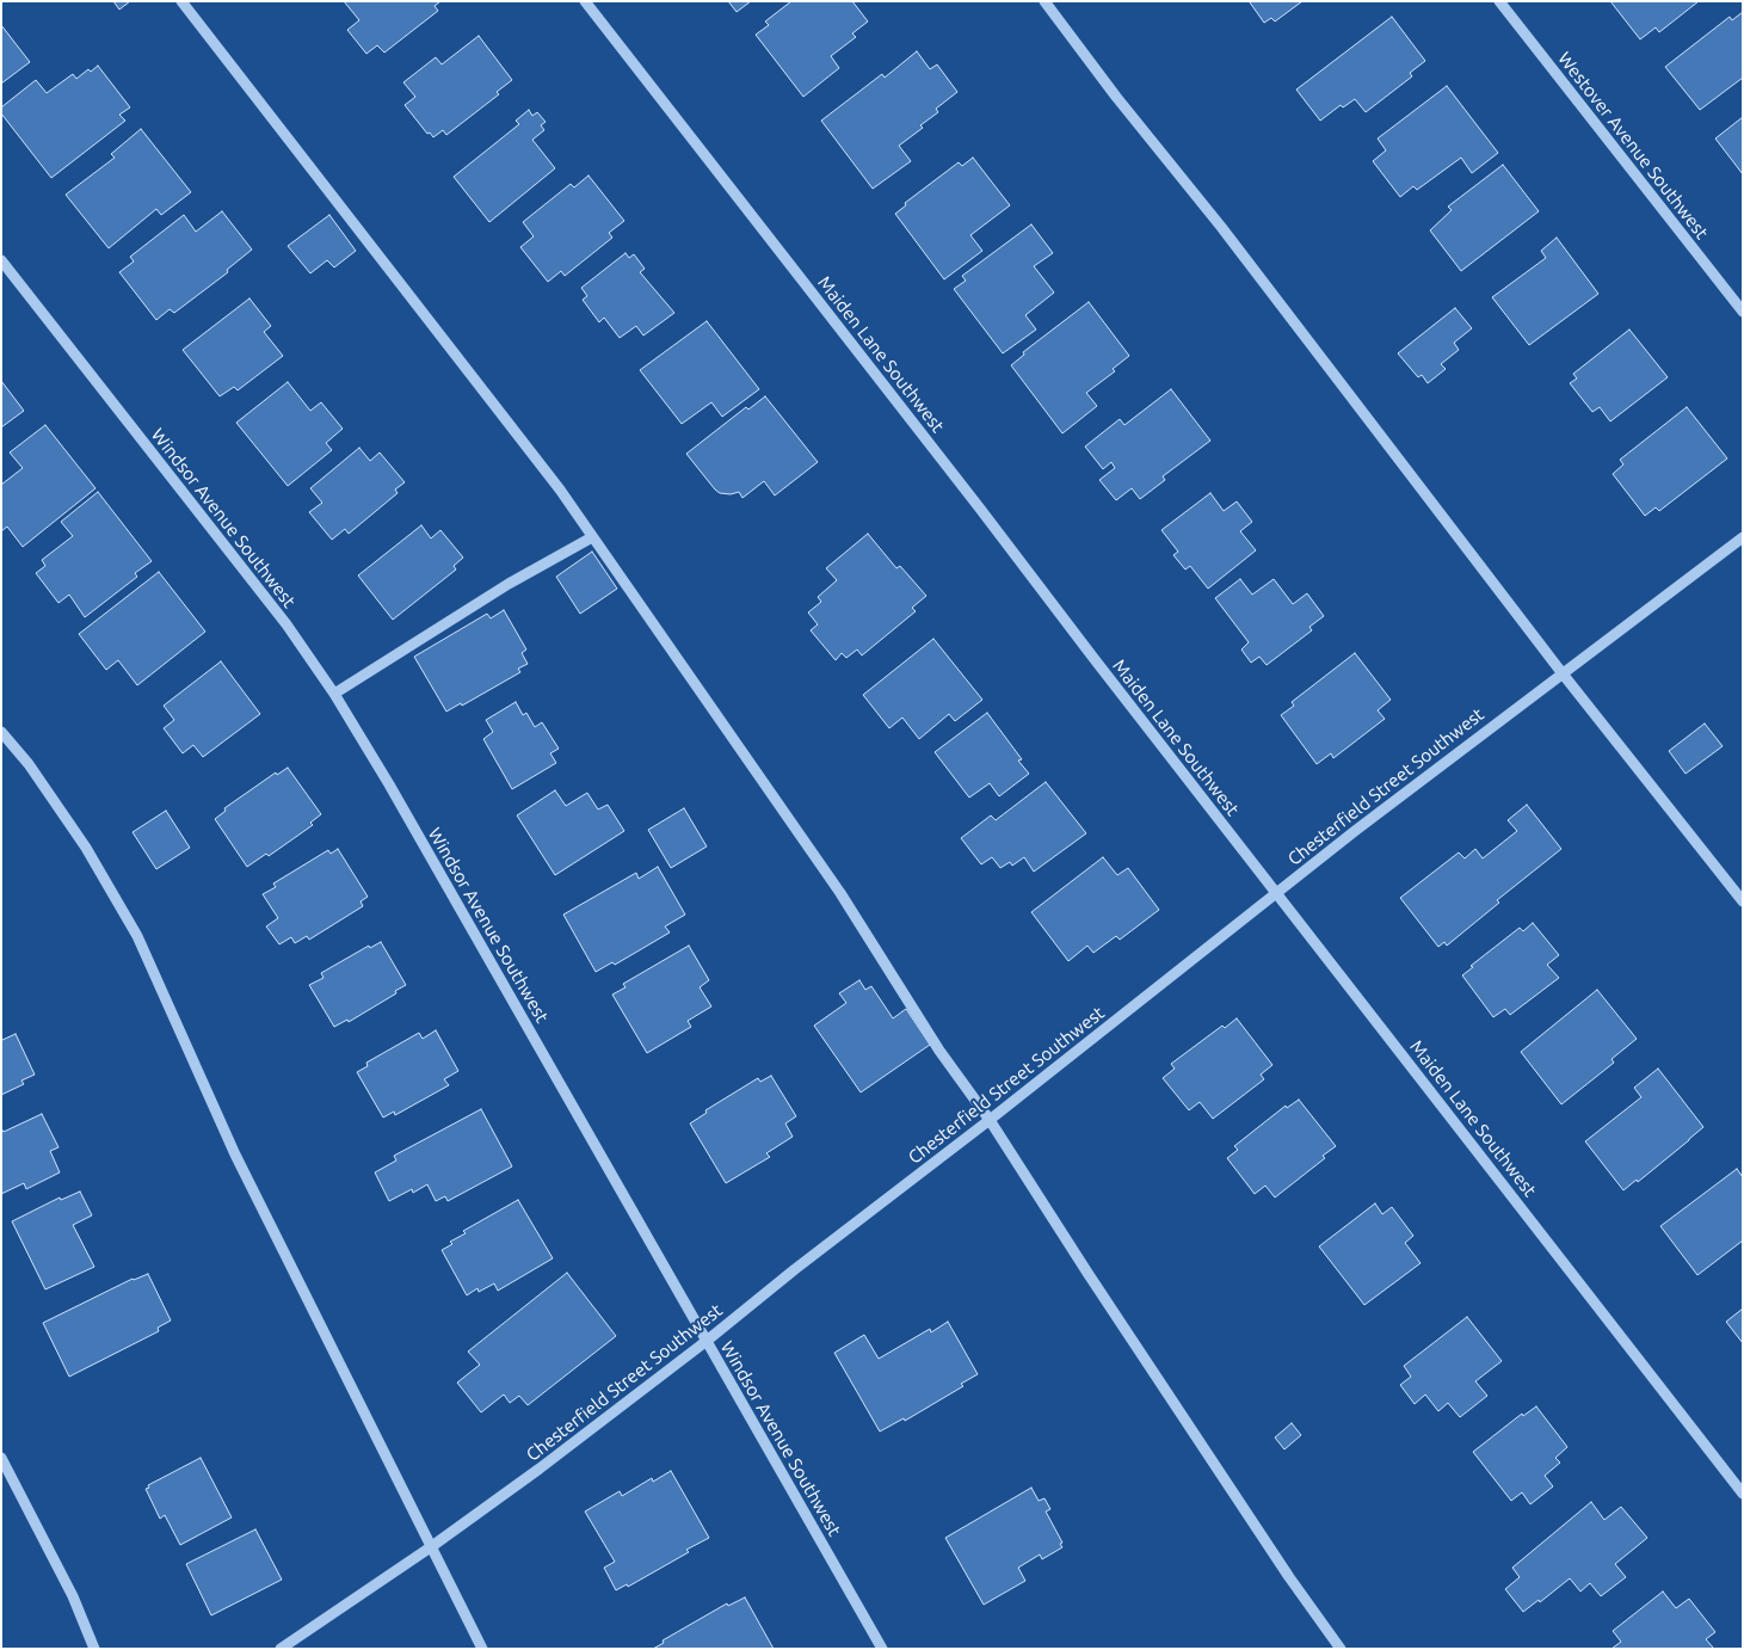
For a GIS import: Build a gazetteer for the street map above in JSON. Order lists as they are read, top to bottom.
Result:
{
  "streets": {
    "street": [
      "Westover Avenue Southwest",
      "Maiden Lane Southwest",
      "Windsor Avenue Southwest",
      "Chesterfield Street Southwest"
    ]
  },
  "crossings": [
    ["Maiden Lane Southwest", "Chesterfield Street Southwest"],
    ["Windsor Avenue Southwest", "Chesterfield Street Southwest"]
  ]
}
